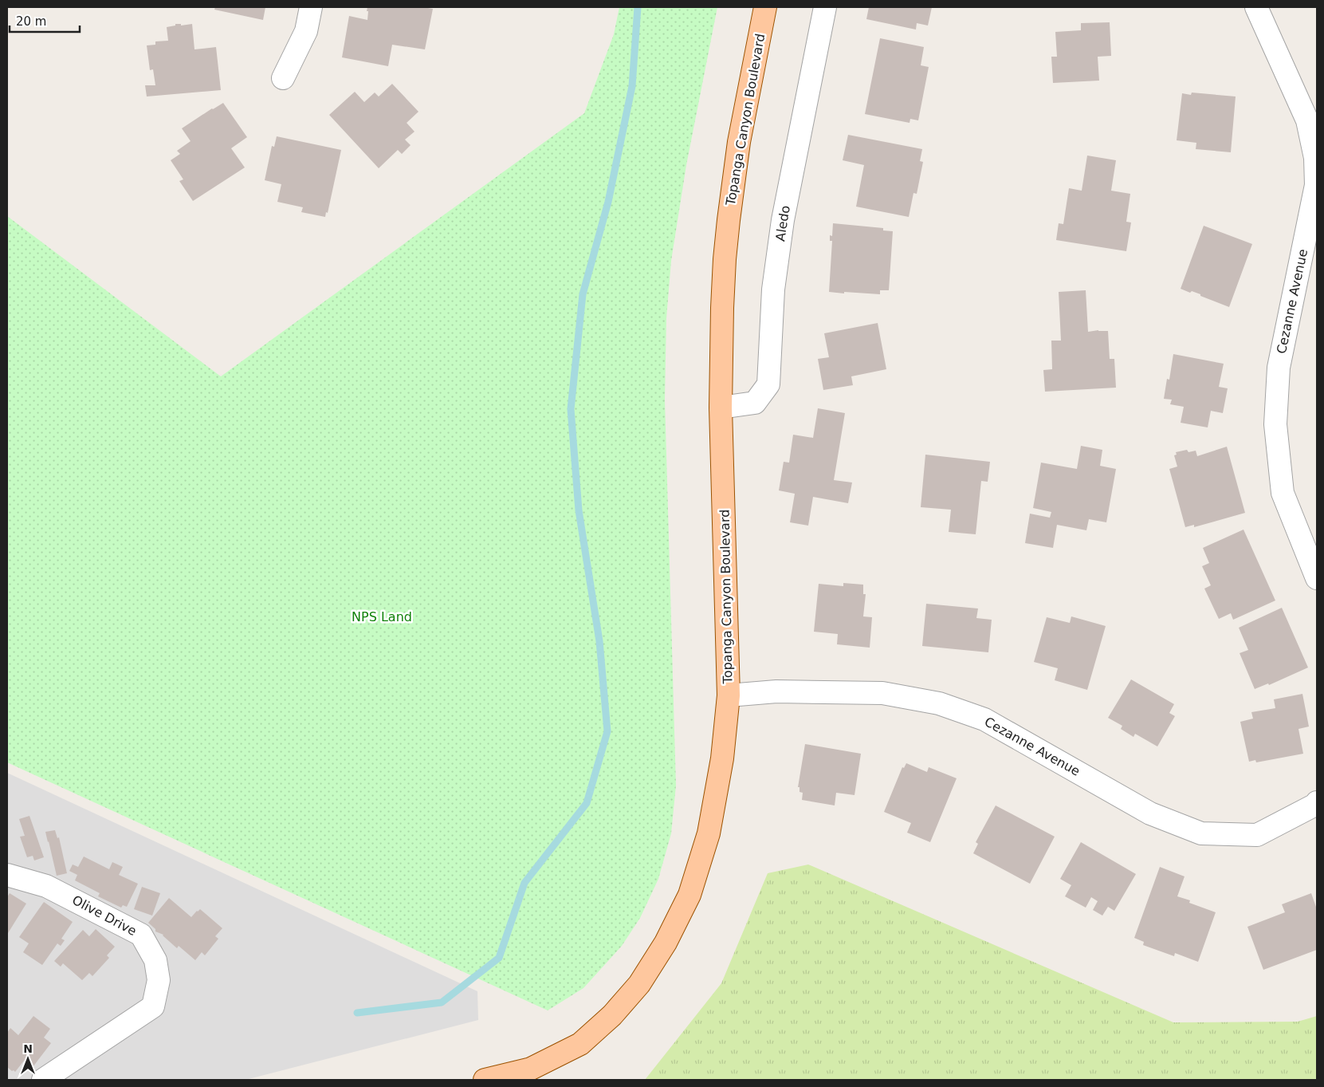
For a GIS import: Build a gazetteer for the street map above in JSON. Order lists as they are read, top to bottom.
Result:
{
  "streets": {
    "main road": ["Topanga Canyon Boulevard"],
    "street": ["Aledo", "Cezanne Avenue", "Olive Drive"]
  },
  "crossings": [
    ["Topanga Canyon Boulevard", "Aledo"],
    ["Topanga Canyon Boulevard", "Cezanne Avenue"]
  ],
  "parks": ["NPS Land"],
  "scale_bar": "20 m",
  "north": "top"
}
